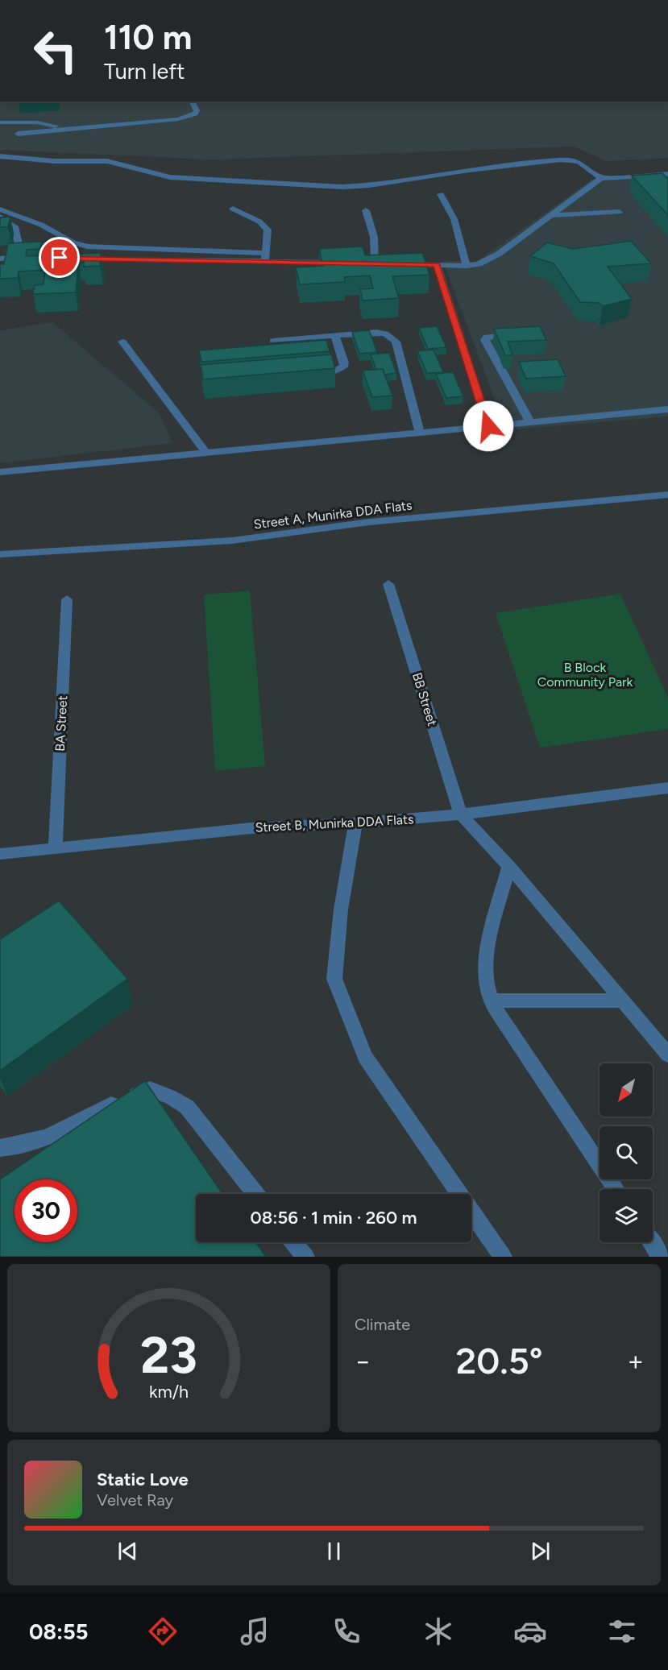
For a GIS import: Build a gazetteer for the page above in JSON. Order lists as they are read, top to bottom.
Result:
{
  "streets": {
    "street": [
      "Street A, Munirka DDA Flats",
      "BB Street",
      "BA Street",
      "Street B, Munirka DDA Flats"
    ]
  },
  "crossings": [
    ["BB Street", "Street B, Munirka DDA Flats"],
    ["BA Street", "Street B, Munirka DDA Flats"]
  ],
  "parks": ["B Block Community Park"],
  "north": "bottom left",
  "page": {
    "turn": ["110 m", "Turn left"],
    "limit": "30",
    "trip": "08:56 · 1 min · 260 m",
    "tile": "Climate",
    "heat": ["−", "20.5°", "+"],
    "song": ["Static Love", "Velvet Ray"],
    "tabs": "08:55",
    "gauge": ["23", "km/h"]
  }
}
